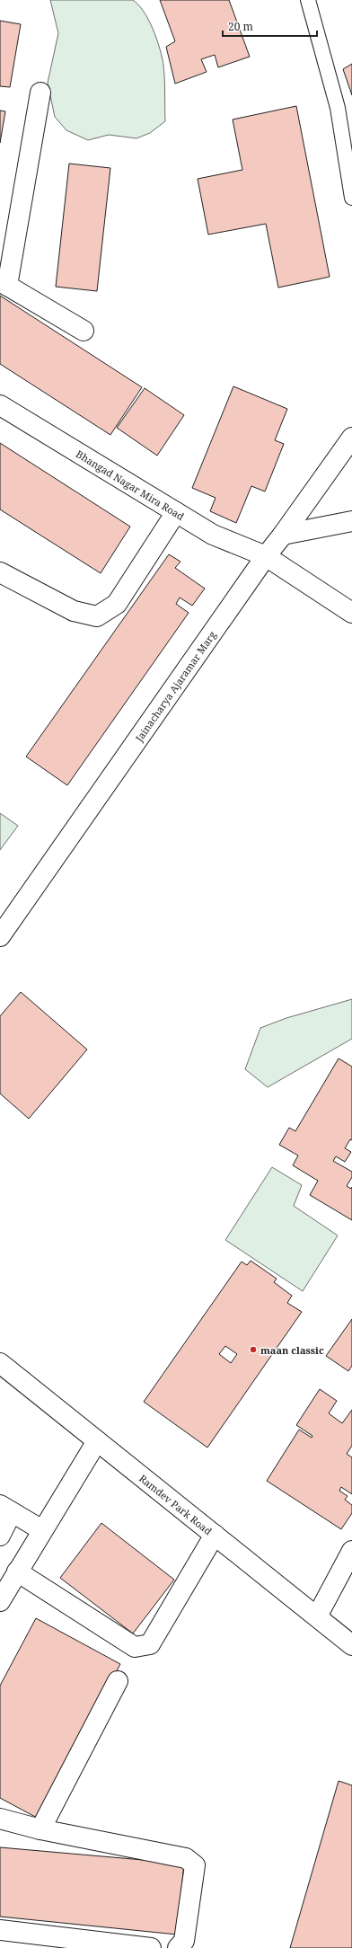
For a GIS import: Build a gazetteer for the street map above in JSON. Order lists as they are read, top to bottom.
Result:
{
  "streets": {
    "street": ["Bhangad Nagar Mira Road", "Jainacharya Ajaramar Marg", "Ramdev Park Road"]
  },
  "crossings": [
    ["Bhangad Nagar Mira Road", "Jainacharya Ajaramar Marg"]
  ],
  "places": ["maan classic"],
  "scale_bar": "20 m"
}
